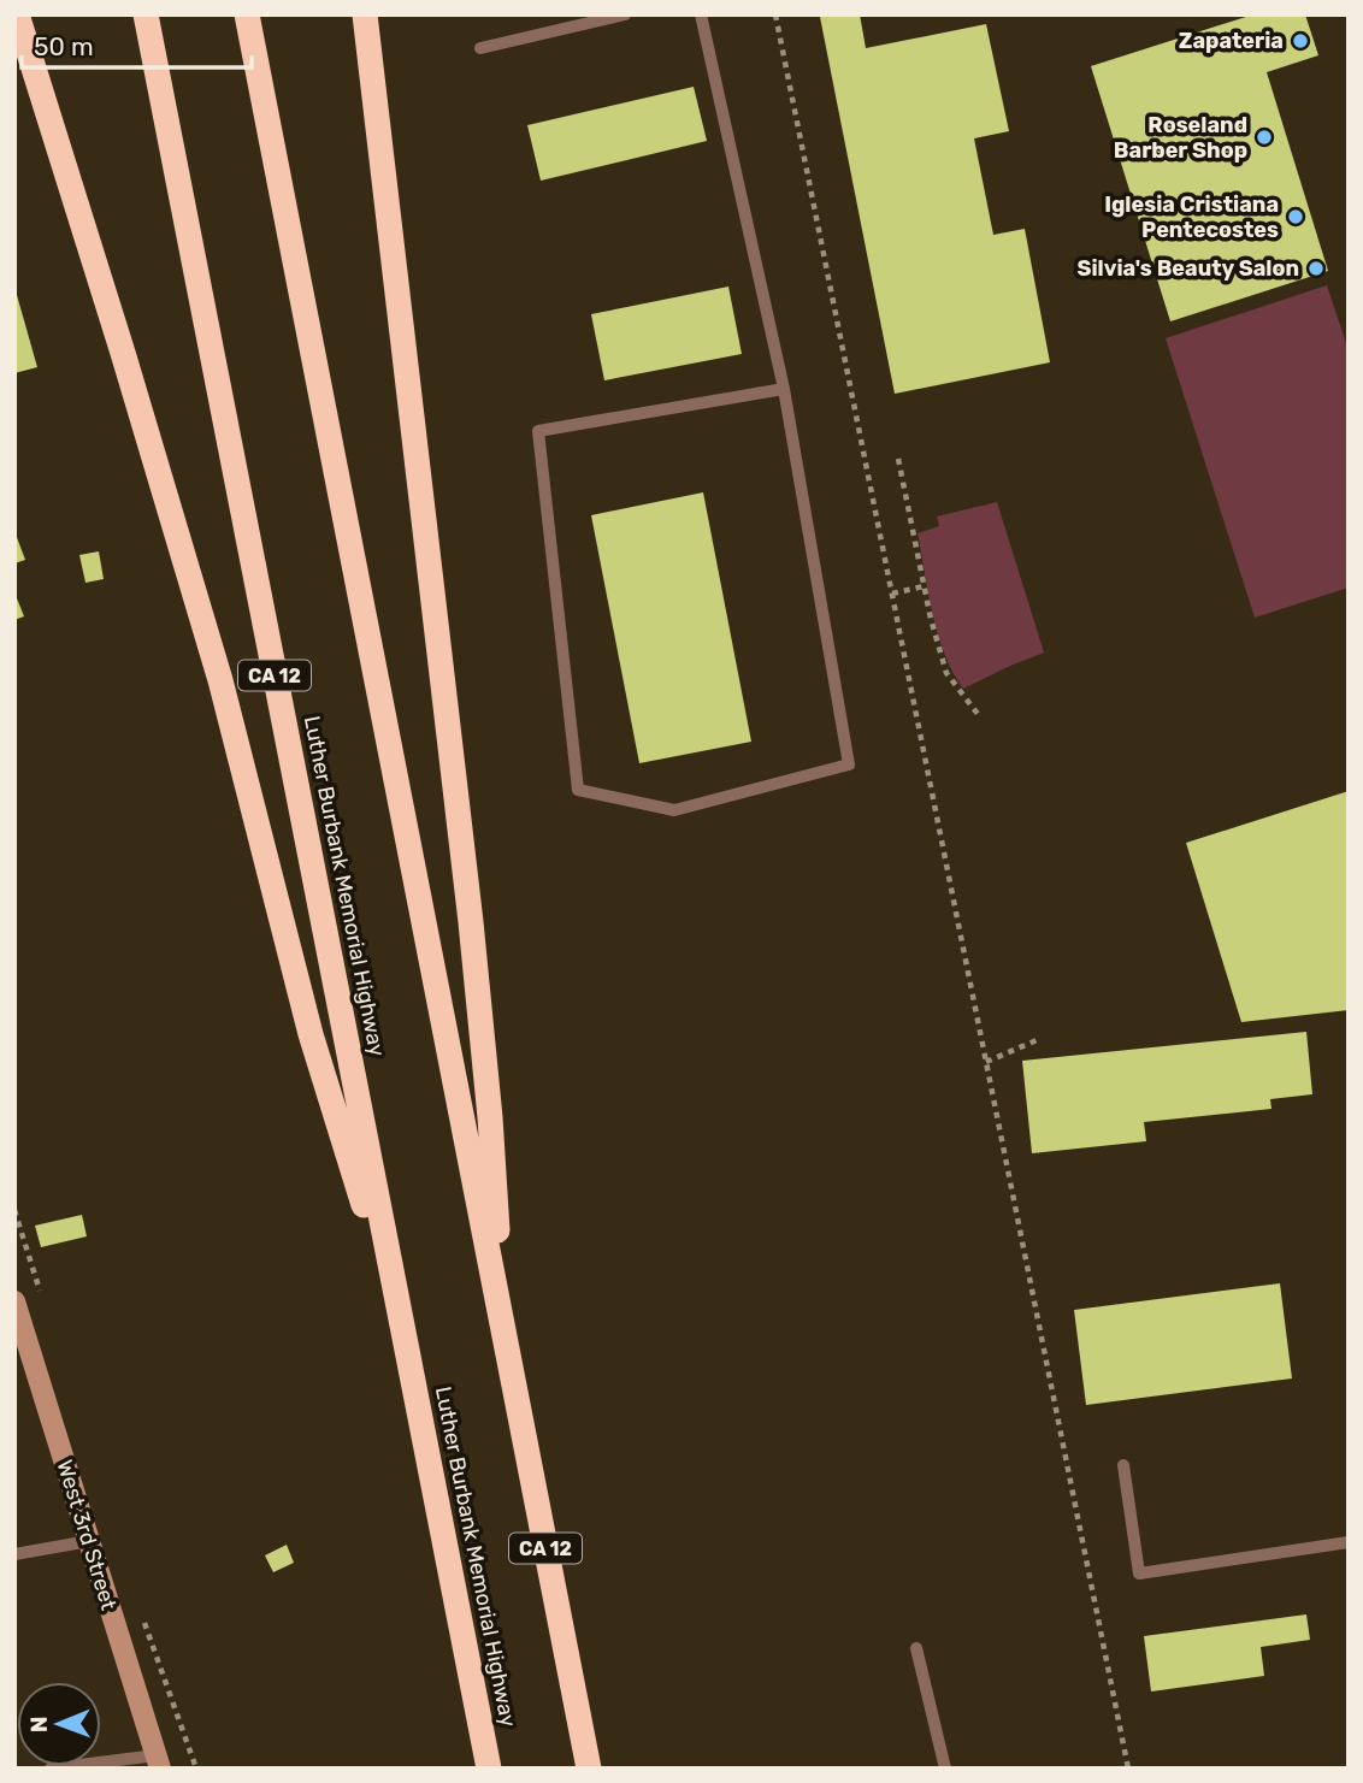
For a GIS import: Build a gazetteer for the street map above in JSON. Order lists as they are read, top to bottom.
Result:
{
  "streets": {
    "highway": ["CA 12", "Luther Burbank Memorial Highway"],
    "main road": ["West 3rd Street"]
  },
  "places": [
    "Zapateria",
    "Roseland Barber Shop",
    "Iglesia Cristiana Pentecostes",
    "Silvia's Beauty Salon"
  ],
  "scale_bar": "50 m",
  "north": "left"
}
